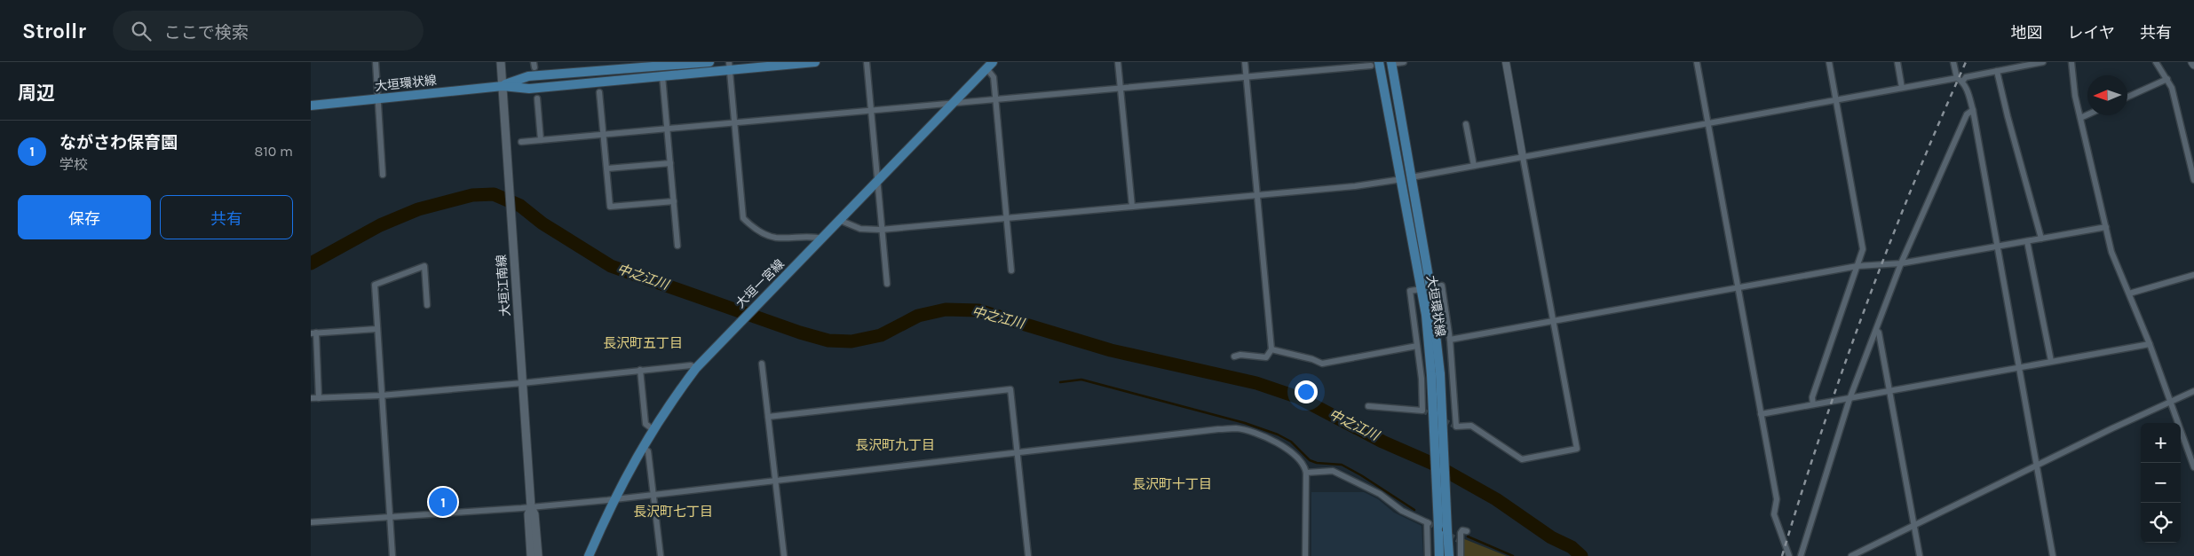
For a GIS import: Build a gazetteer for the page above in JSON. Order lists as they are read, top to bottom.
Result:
{
  "streets": {
    "main road": ["大垣環状線", "大垣一宮線", "大垣江南線"]
  },
  "crossings": [
    ["大垣環状線", "大垣江南線"]
  ],
  "districts": [
    "長沢町五丁目",
    "長沢町九丁目",
    "長沢町十丁目",
    "長沢町七丁目"
  ],
  "water": ["中之江川"],
  "north": "left",
  "page": {
    "header": "Strollr",
    "search": "ここで検索",
    "nav": ["地図", "レイヤ", "共有"],
    "heading": "周辺",
    "list": [
      {
        "mark": "1",
        "name": "ながさわ保育園",
        "note": "学校",
        "value": "810 m"
      }
    ],
    "buttons": ["保存", "共有"],
    "map_buttons": ["+", "−"],
    "pins": "1"
  }
}
